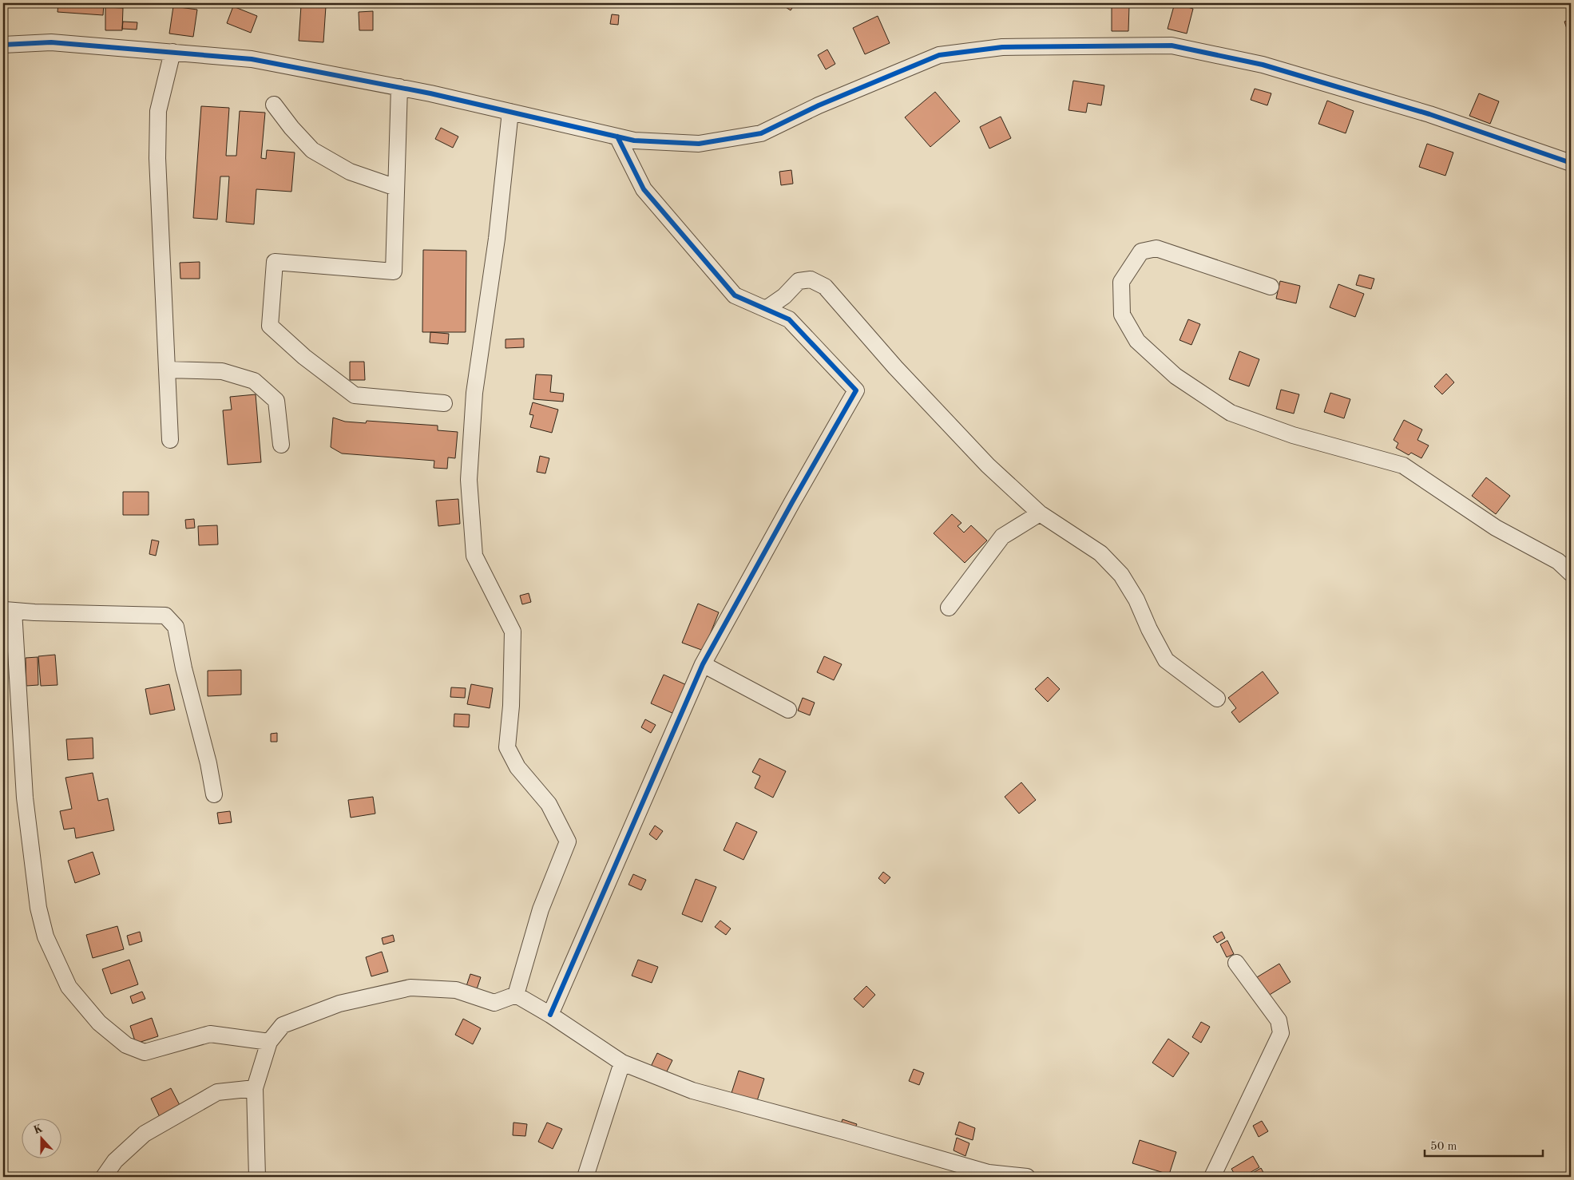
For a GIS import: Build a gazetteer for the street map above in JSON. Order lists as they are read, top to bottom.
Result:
{
  "scale_bar": "50 m",
  "north": "top"
}
